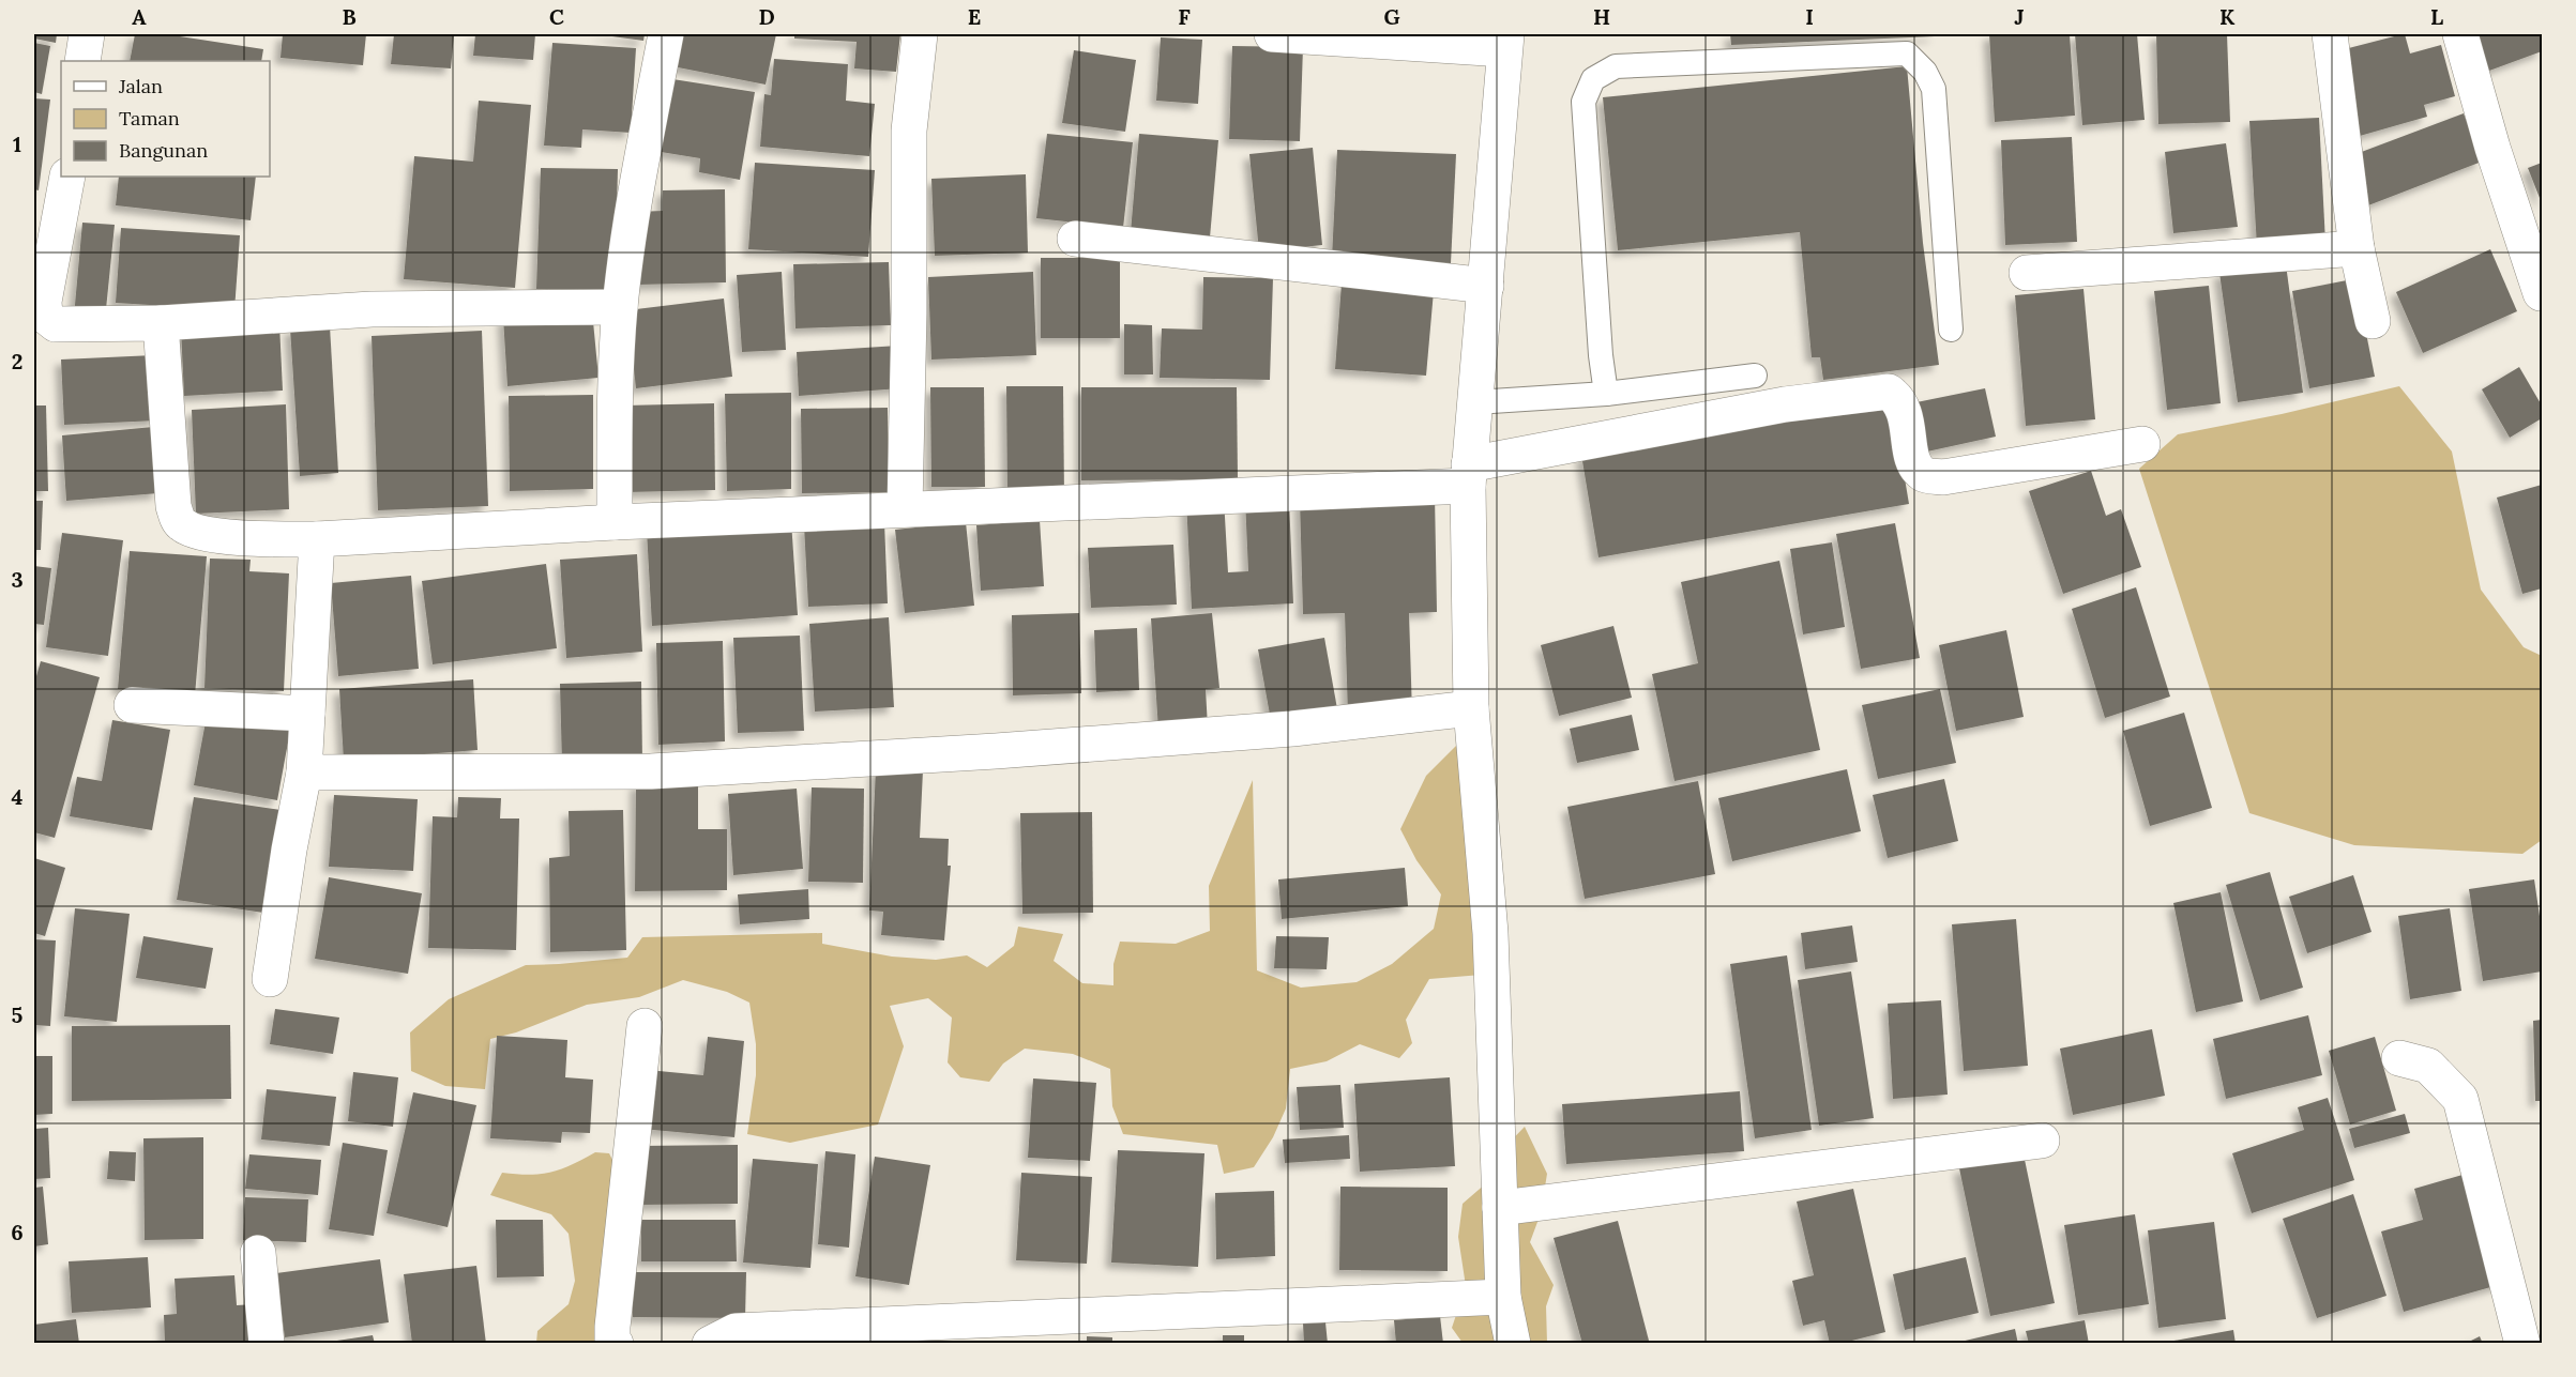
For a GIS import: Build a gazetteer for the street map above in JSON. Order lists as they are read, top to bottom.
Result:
{
  "legend": ["Jalan", "Taman", "Bangunan"],
  "grid": {
    "columns": [
      "A",
      "B",
      "C",
      "D",
      "E",
      "F",
      "G",
      "H",
      "I",
      "J",
      "K",
      "L"
    ],
    "rows": [
      "1",
      "2",
      "3",
      "4",
      "5",
      "6"
    ]
  }
}
